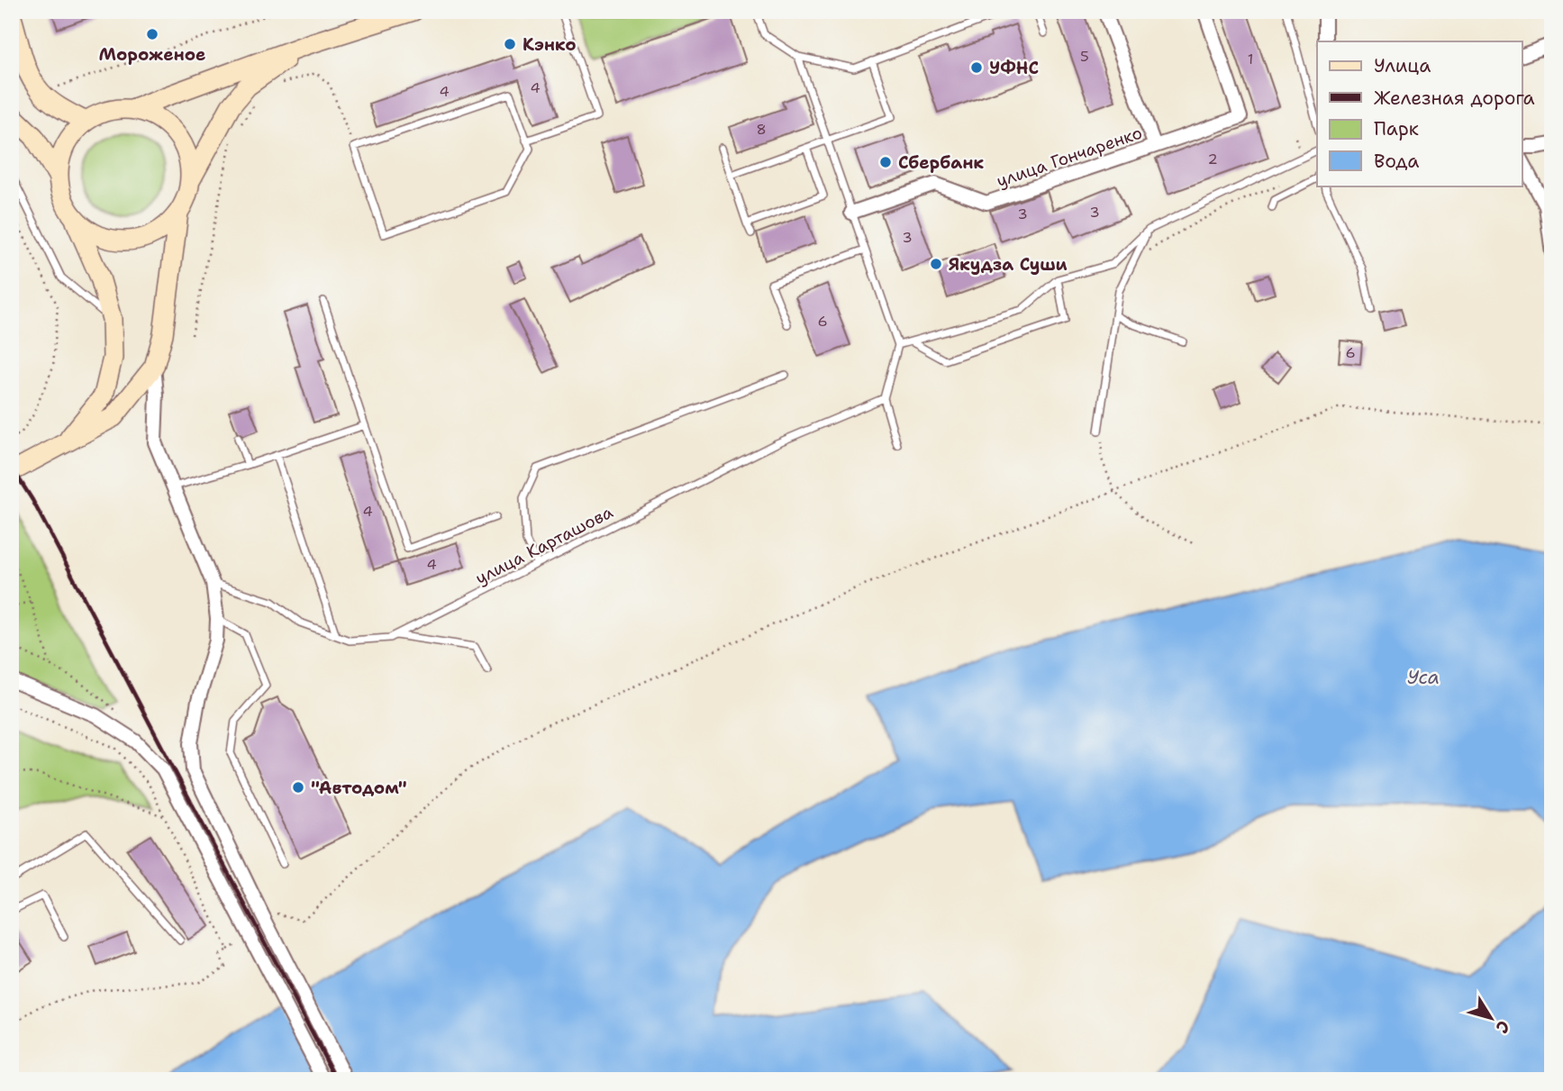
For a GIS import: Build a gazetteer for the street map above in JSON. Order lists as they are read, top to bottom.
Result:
{
  "streets": {
    "street": ["улица Гончаренко"],
    "lane": ["улица Карташова"]
  },
  "water": ["Уса"],
  "places": [
    "Мороженое",
    "Кэнко",
    "УФНС",
    "Сбербанк",
    "Якудза Суши",
    "\"Автодом\""
  ],
  "house_numbers": [
    "5",
    "1",
    "4",
    "4",
    "8",
    "2",
    "3",
    "3",
    "3",
    "6",
    "6",
    "4",
    "4"
  ],
  "legend": [
    "Улица",
    "Железная дорога",
    "Парк",
    "Вода"
  ],
  "north": "bottom right"
}
